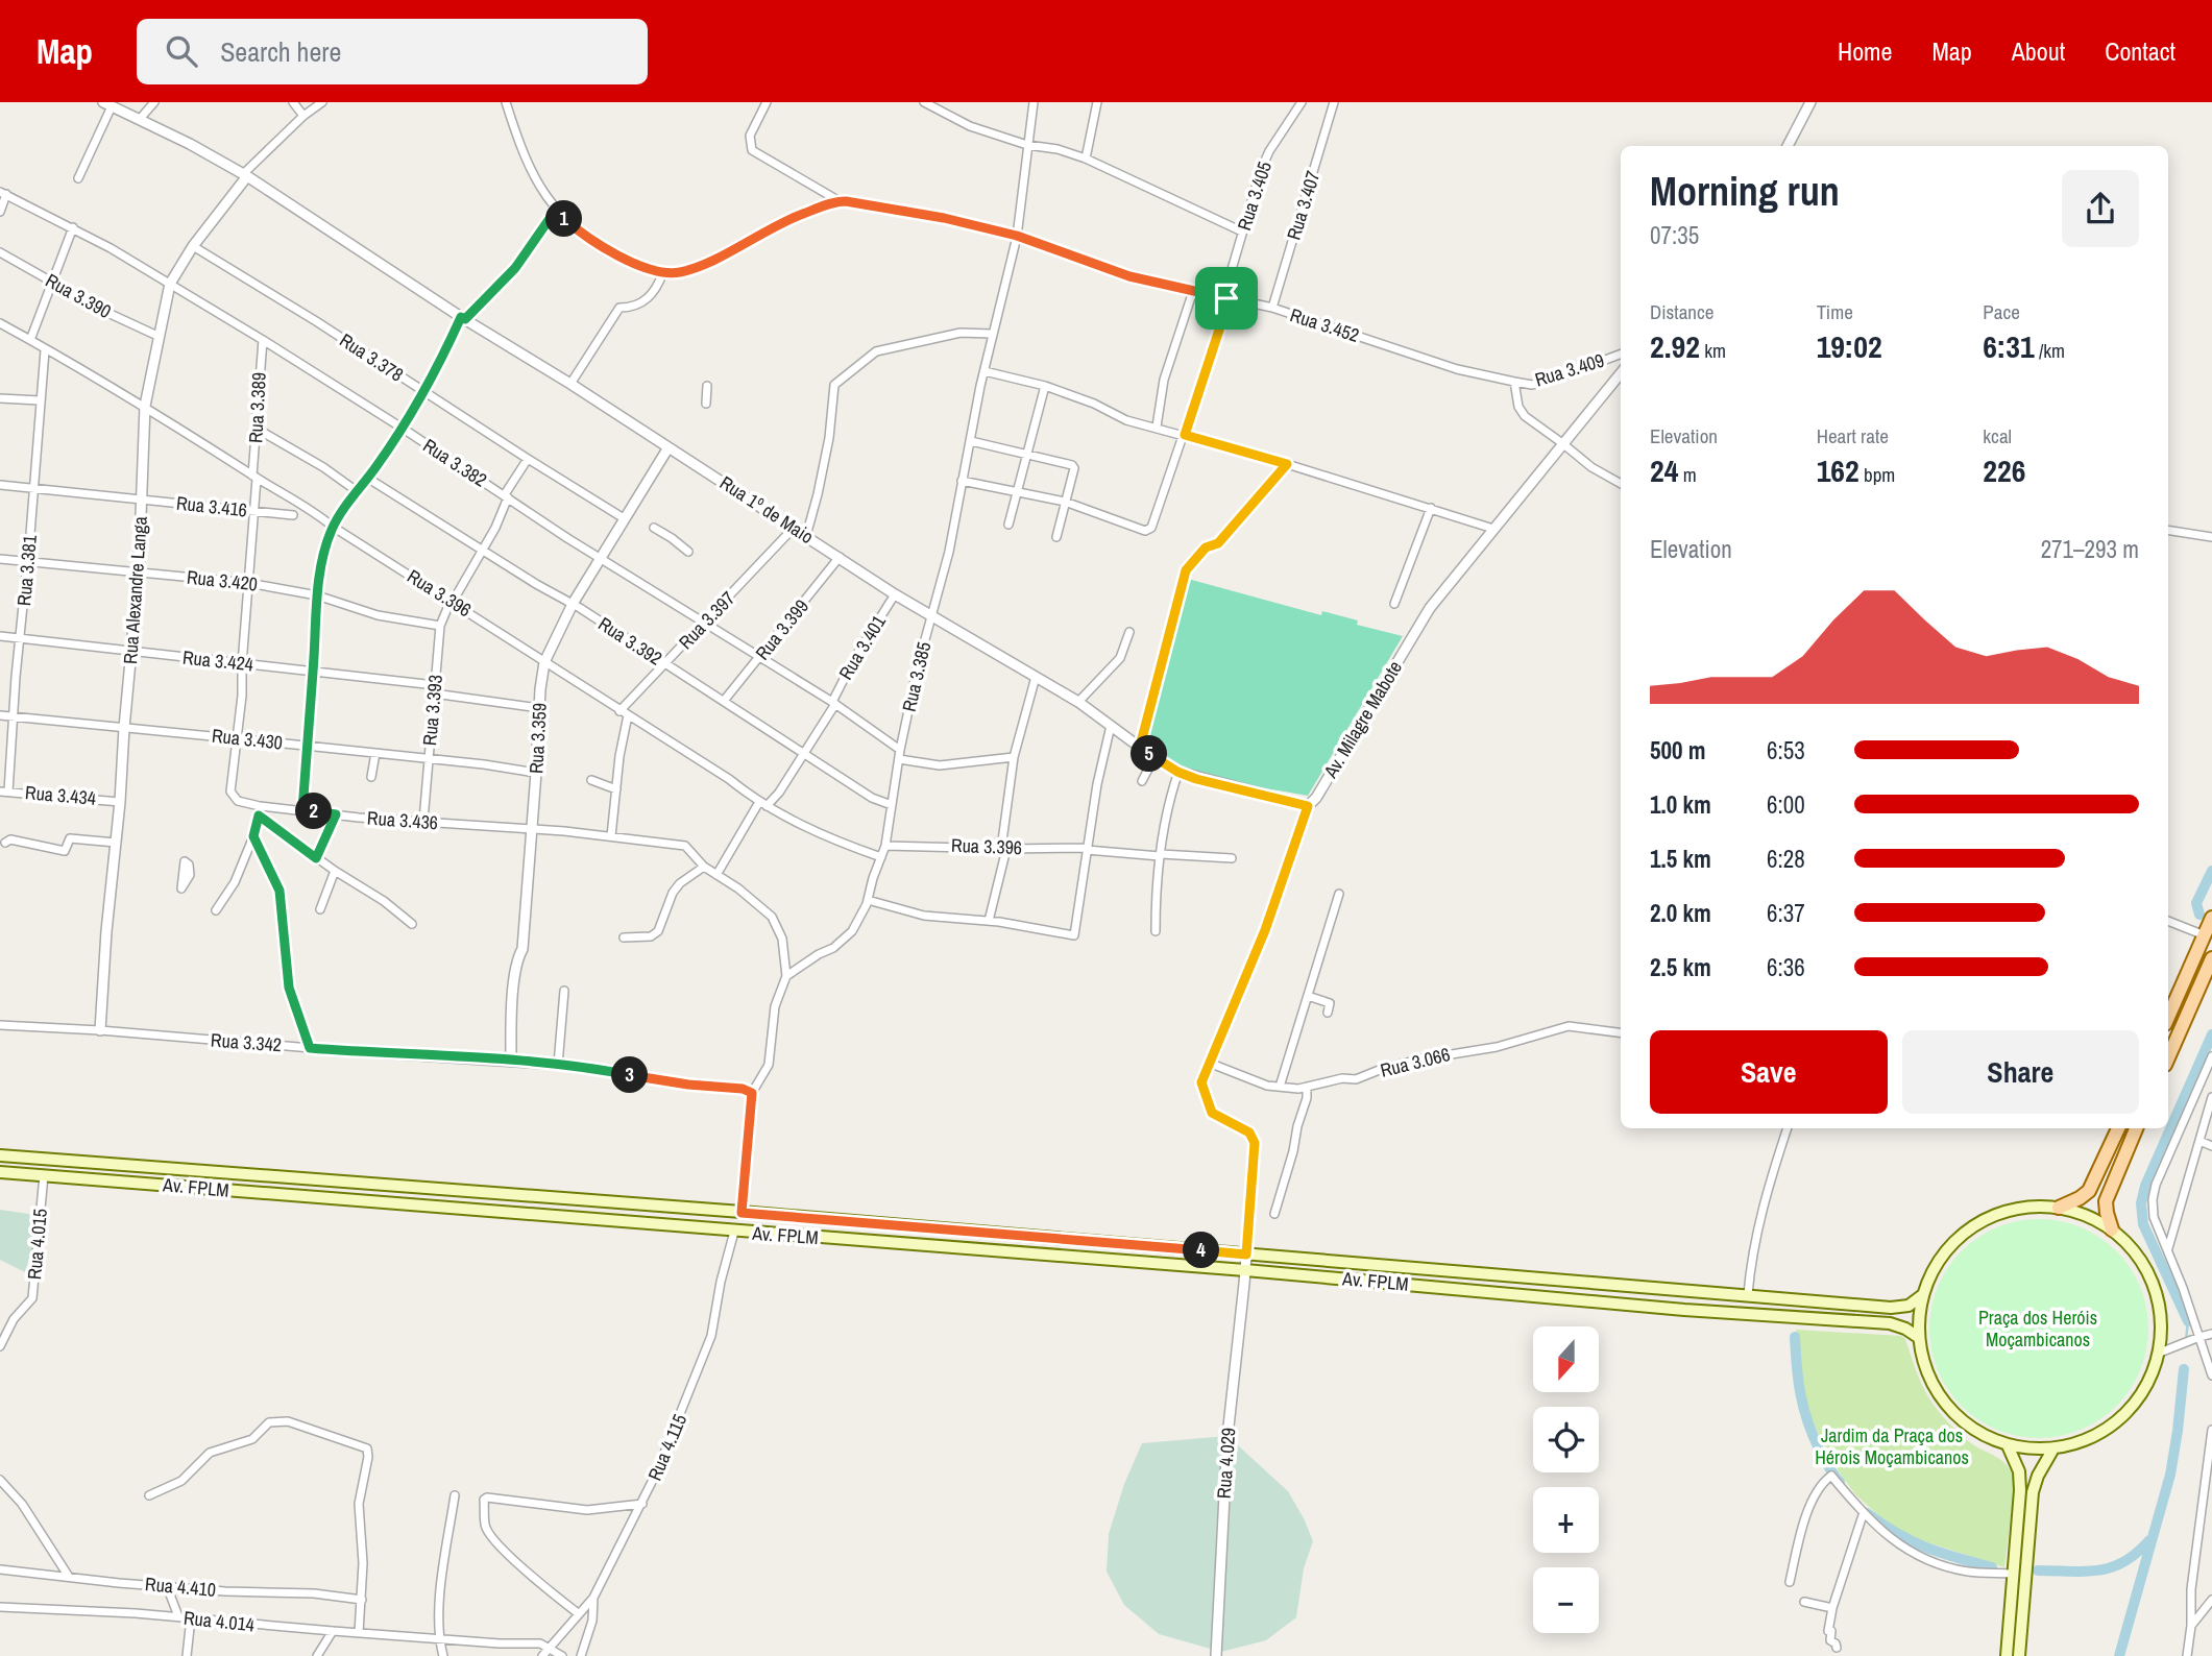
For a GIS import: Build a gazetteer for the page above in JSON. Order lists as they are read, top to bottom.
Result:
{
  "streets": {
    "main road": ["Av. FPLM"],
    "street": [
      "Rua 3.405",
      "Rua 3.407",
      "Rua 3.390",
      "Rua 3.452",
      "Rua 3.378",
      "Rua 3.409",
      "Rua 3.389",
      "Rua 3.382",
      "Rua 3.416",
      "Rua 1º de Maio",
      "Rua 3.381",
      "Rua 3.420",
      "Rua Alexandre Langa",
      "Rua 3.396",
      "Rua 3.397",
      "Rua 3.399",
      "Rua 3.392",
      "Rua 3.401",
      "Rua 3.424",
      "Rua 3.385",
      "Rua 3.393",
      "Av. Milagre Mabote",
      "Rua 3.359",
      "Rua 3.430",
      "Rua 3.434",
      "Rua 3.436",
      "Rua 3.342",
      "Rua 3.066",
      "Rua 4.015",
      "Rua 4.115",
      "Rua 4.029",
      "Rua 4.410",
      "Rua 4.014"
    ]
  },
  "crossings": [
    ["Rua 3.405", "Rua 3.452"],
    ["Rua 3.407", "Rua 3.452"],
    ["Rua 3.390", "Rua Alexandre Langa"],
    ["Rua 3.452", "Rua 3.409"],
    ["Rua 3.452", "Rua 3.385"],
    ["Rua 3.378", "Rua Alexandre Langa"],
    ["Rua 3.378", "Rua 3.393"],
    ["Rua 3.378", "Rua 3.359"],
    ["Rua 3.389", "Rua 3.382"],
    ["Rua 3.389", "Rua 3.416"],
    ["Rua 3.389", "Rua 3.420"],
    ["Rua 3.389", "Rua 3.396"],
    ["Rua 3.389", "Rua 3.424"],
    ["Rua 3.389", "Rua 3.430"],
    ["Rua 3.389", "Rua 3.436"],
    ["Rua 3.382", "Rua Alexandre Langa"],
    ["Rua 3.382", "Rua 3.397"],
    ["Rua 3.382", "Rua 3.399"],
    ["Rua 3.382", "Rua 3.401"],
    ["Rua 3.382", "Rua 3.385"],
    ["Rua 3.382", "Rua 3.393"],
    ["Rua 3.382", "Rua 3.359"],
    ["Rua 3.416", "Rua 3.381"],
    ["Rua 3.416", "Rua Alexandre Langa"],
    ["Rua 1º de Maio", "Rua Alexandre Langa"],
    ["Rua 1º de Maio", "Rua 3.397"],
    ["Rua 1º de Maio", "Rua 3.399"],
    ["Rua 1º de Maio", "Rua 3.401"],
    ["Rua 1º de Maio", "Rua 3.385"],
    ["Rua 1º de Maio", "Av. Milagre Mabote"],
    ["Rua 1º de Maio", "Rua 3.359"],
    ["Rua 3.381", "Rua 3.420"],
    ["Rua 3.381", "Rua 3.396"],
    ["Rua 3.381", "Rua 3.424"],
    ["Rua 3.381", "Rua 3.430"],
    ["Rua 3.381", "Rua 3.434"],
    ["Rua 3.420", "Rua Alexandre Langa"],
    ["Rua 3.420", "Rua 3.393"],
    ["Rua Alexandre Langa", "Rua 3.396"],
    ["Rua Alexandre Langa", "Rua 3.424"],
    ["Rua Alexandre Langa", "Rua 3.430"],
    ["Rua Alexandre Langa", "Rua 3.434"],
    ["Rua Alexandre Langa", "Rua 3.342"],
    ["Rua 3.396", "Rua 3.397"],
    ["Rua 3.396", "Rua 3.401"],
    ["Rua 3.396", "Rua 3.385"],
    ["Rua 3.396", "Rua 3.393"],
    ["Rua 3.396", "Rua 3.359"],
    ["Rua 3.397", "Rua 3.392"],
    ["Rua 3.399", "Rua 3.392"],
    ["Rua 3.392", "Rua 3.401"],
    ["Rua 3.392", "Rua 3.385"],
    ["Rua 3.392", "Rua 3.393"],
    ["Rua 3.392", "Rua 3.359"],
    ["Rua 3.401", "Rua 3.436"],
    ["Rua 3.424", "Rua 3.393"],
    ["Rua 3.424", "Rua 3.359"],
    ["Rua 3.385", "Rua 3.436"],
    ["Rua 3.393", "Rua 3.430"],
    ["Rua 3.393", "Rua 3.436"],
    ["Av. Milagre Mabote", "Rua 3.066"],
    ["Av. Milagre Mabote", "Av. FPLM"],
    ["Av. Milagre Mabote", "Rua 4.029"],
    ["Rua 3.359", "Rua 3.430"],
    ["Rua 3.359", "Rua 3.436"],
    ["Rua 3.359", "Rua 3.342"],
    ["Av. FPLM", "Rua 4.015"],
    ["Av. FPLM", "Rua 4.115"],
    ["Av. FPLM", "Rua 4.029"]
  ],
  "parks": ["Praça dos Heróis Moçambicanos", "Jardim da Praça dos Hérois Moçambicanos"],
  "north": "bottom",
  "page": {
    "header": "Map",
    "search": "Search here",
    "nav": [
      "Home",
      "Map",
      "About",
      "Contact"
    ],
    "heading": ["Morning run", "07:35"],
    "pins": [
      "1",
      "5",
      "2",
      "3",
      "4"
    ],
    "stats": [
      ["Distance", "2.92 km"],
      ["Time", "19:02"],
      ["Pace", "6:31 /km"],
      ["Elevation", "24 m"],
      ["Heart rate", "162 bpm"],
      ["kcal", "226"]
    ],
    "chart": ["Elevation", "271–293 m"],
    "list": [
      {
        "name": "500 m",
        "note": "6:53"
      },
      {
        "name": "1.0 km",
        "note": "6:00"
      },
      {
        "name": "1.5 km",
        "note": "6:28"
      },
      {
        "name": "2.0 km",
        "note": "6:37"
      },
      {
        "name": "2.5 km",
        "note": "6:36"
      }
    ],
    "buttons": ["Save", "Share"],
    "map_buttons": ["+", "−"]
  }
}
